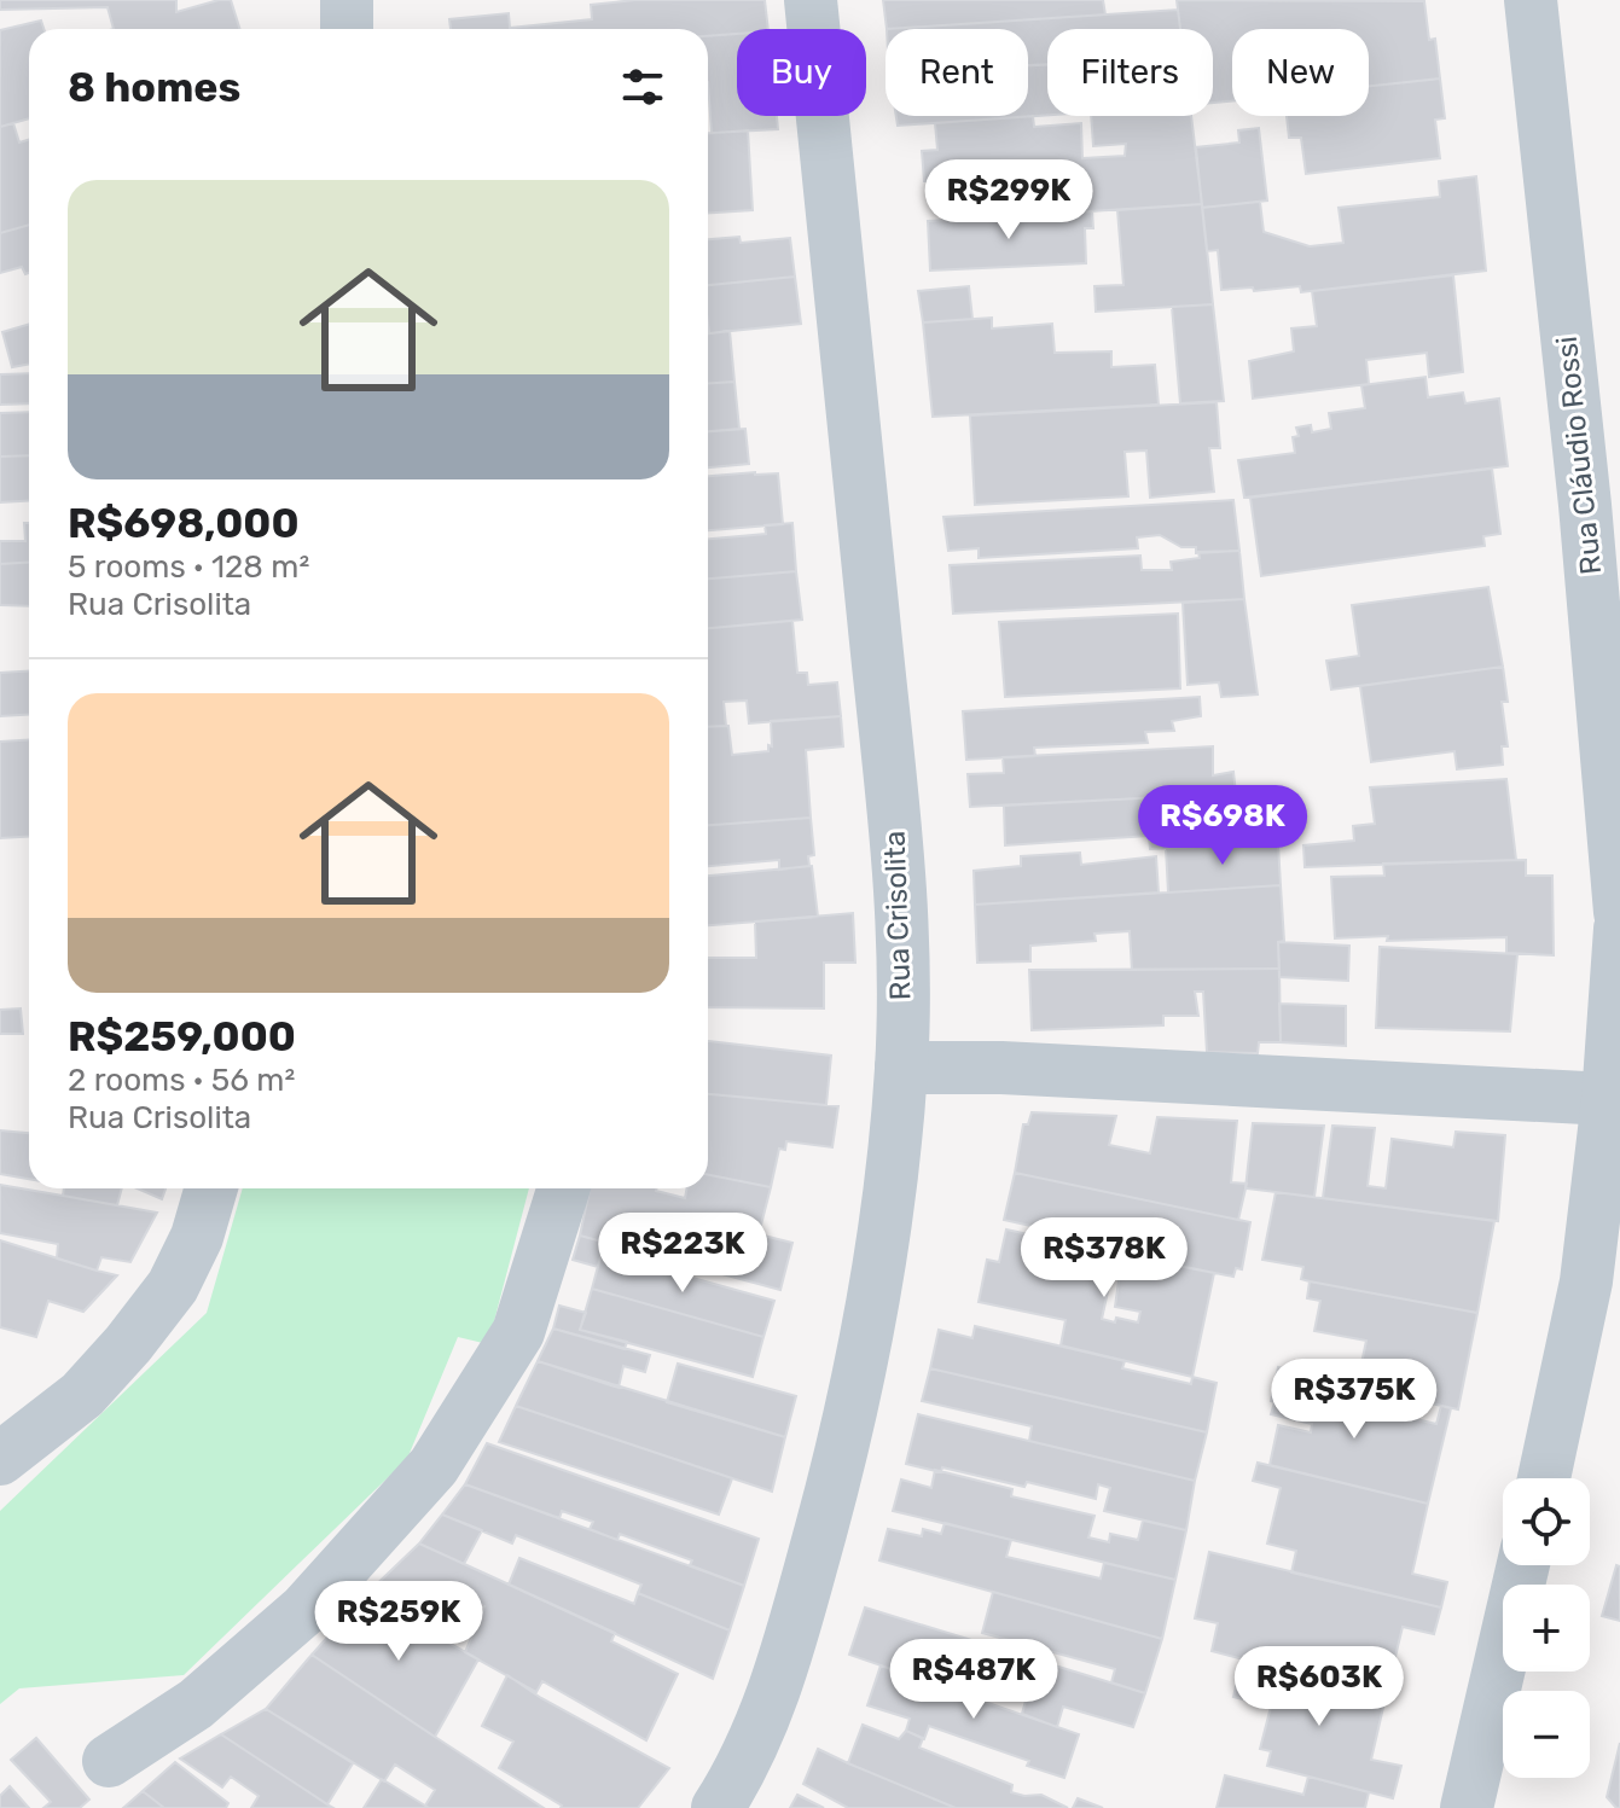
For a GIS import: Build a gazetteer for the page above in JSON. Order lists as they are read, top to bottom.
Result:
{
  "streets": {
    "street": ["Rua Cláudio Rossi", "Rua Crisolita"]
  },
  "page": {
    "chip": [
      "Buy",
      "Rent",
      "Filters",
      "New"
    ],
    "heading": "8 homes",
    "list": [
      {
        "name": "R$698,000",
        "note": "5 rooms · 128 m² · Rua Crisolita"
      },
      {
        "name": "R$259,000",
        "note": "2 rooms · 56 m² · Rua Crisolita"
      }
    ],
    "price": [
      "R$299K",
      "R$698K",
      "R$223K",
      "R$378K",
      "R$375K",
      "R$259K",
      "R$487K",
      "R$603K"
    ],
    "map_buttons": ["+", "−"]
  }
}
